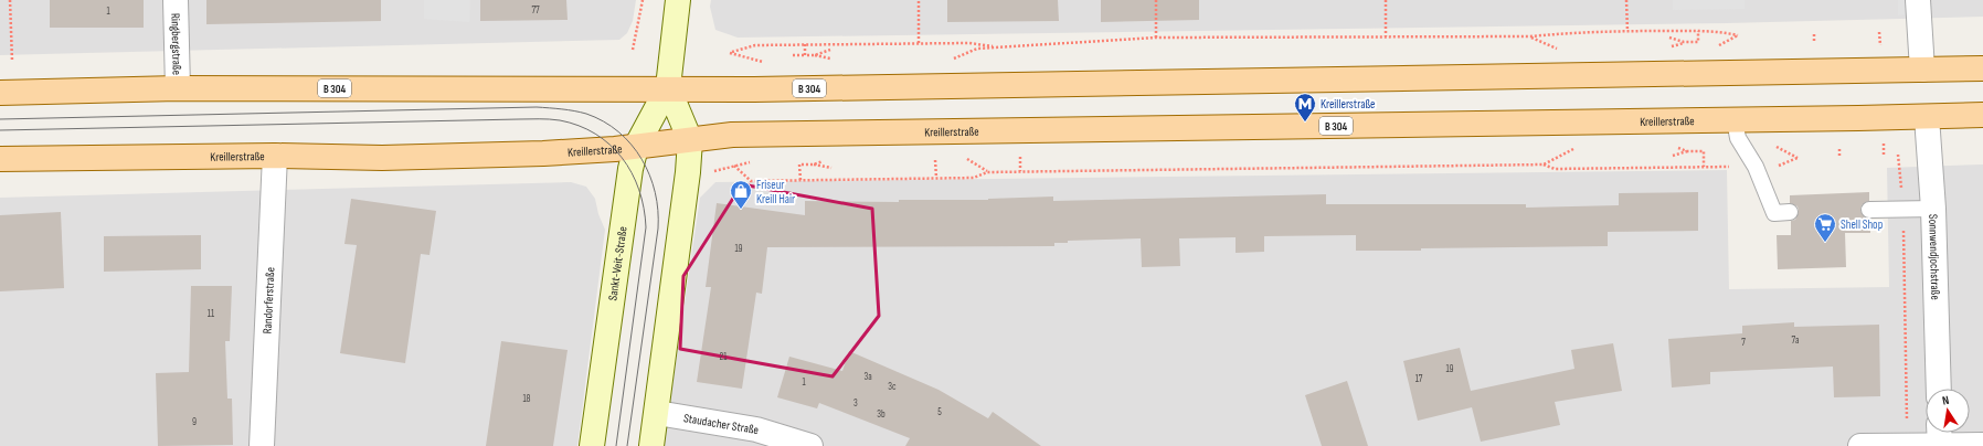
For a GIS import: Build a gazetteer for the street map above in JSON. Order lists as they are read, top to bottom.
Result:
{
  "streets": {
    "main road": ["B 304", "Kreillerstraße"],
    "street": [
      "Ringbergstraße",
      "Sonnwendjochstraße",
      "Sankt-Veit-Straße",
      "Randorferstraße",
      "Staudacher Straße"
    ]
  },
  "crossings": [
    ["Ringbergstraße", "B 304"],
    ["B 304", "Sankt-Veit-Straße"],
    ["Kreillerstraße", "Sonnwendjochstraße"],
    ["Kreillerstraße", "Sankt-Veit-Straße"],
    ["Kreillerstraße", "Randorferstraße"],
    ["Sankt-Veit-Straße", "Staudacher Straße"]
  ],
  "places": {
    "metro station": ["Kreillerstraße"],
    "shop": ["Friseur Kreill Hair"],
    "supermarket": ["Shell Shop"]
  },
  "house_numbers": [
    "77",
    "1",
    "19",
    "11",
    "7a",
    "7",
    "21",
    "19",
    "3a",
    "17",
    "1",
    "3c",
    "18",
    "3",
    "5",
    "3b",
    "9"
  ],
  "north": "top"
}
